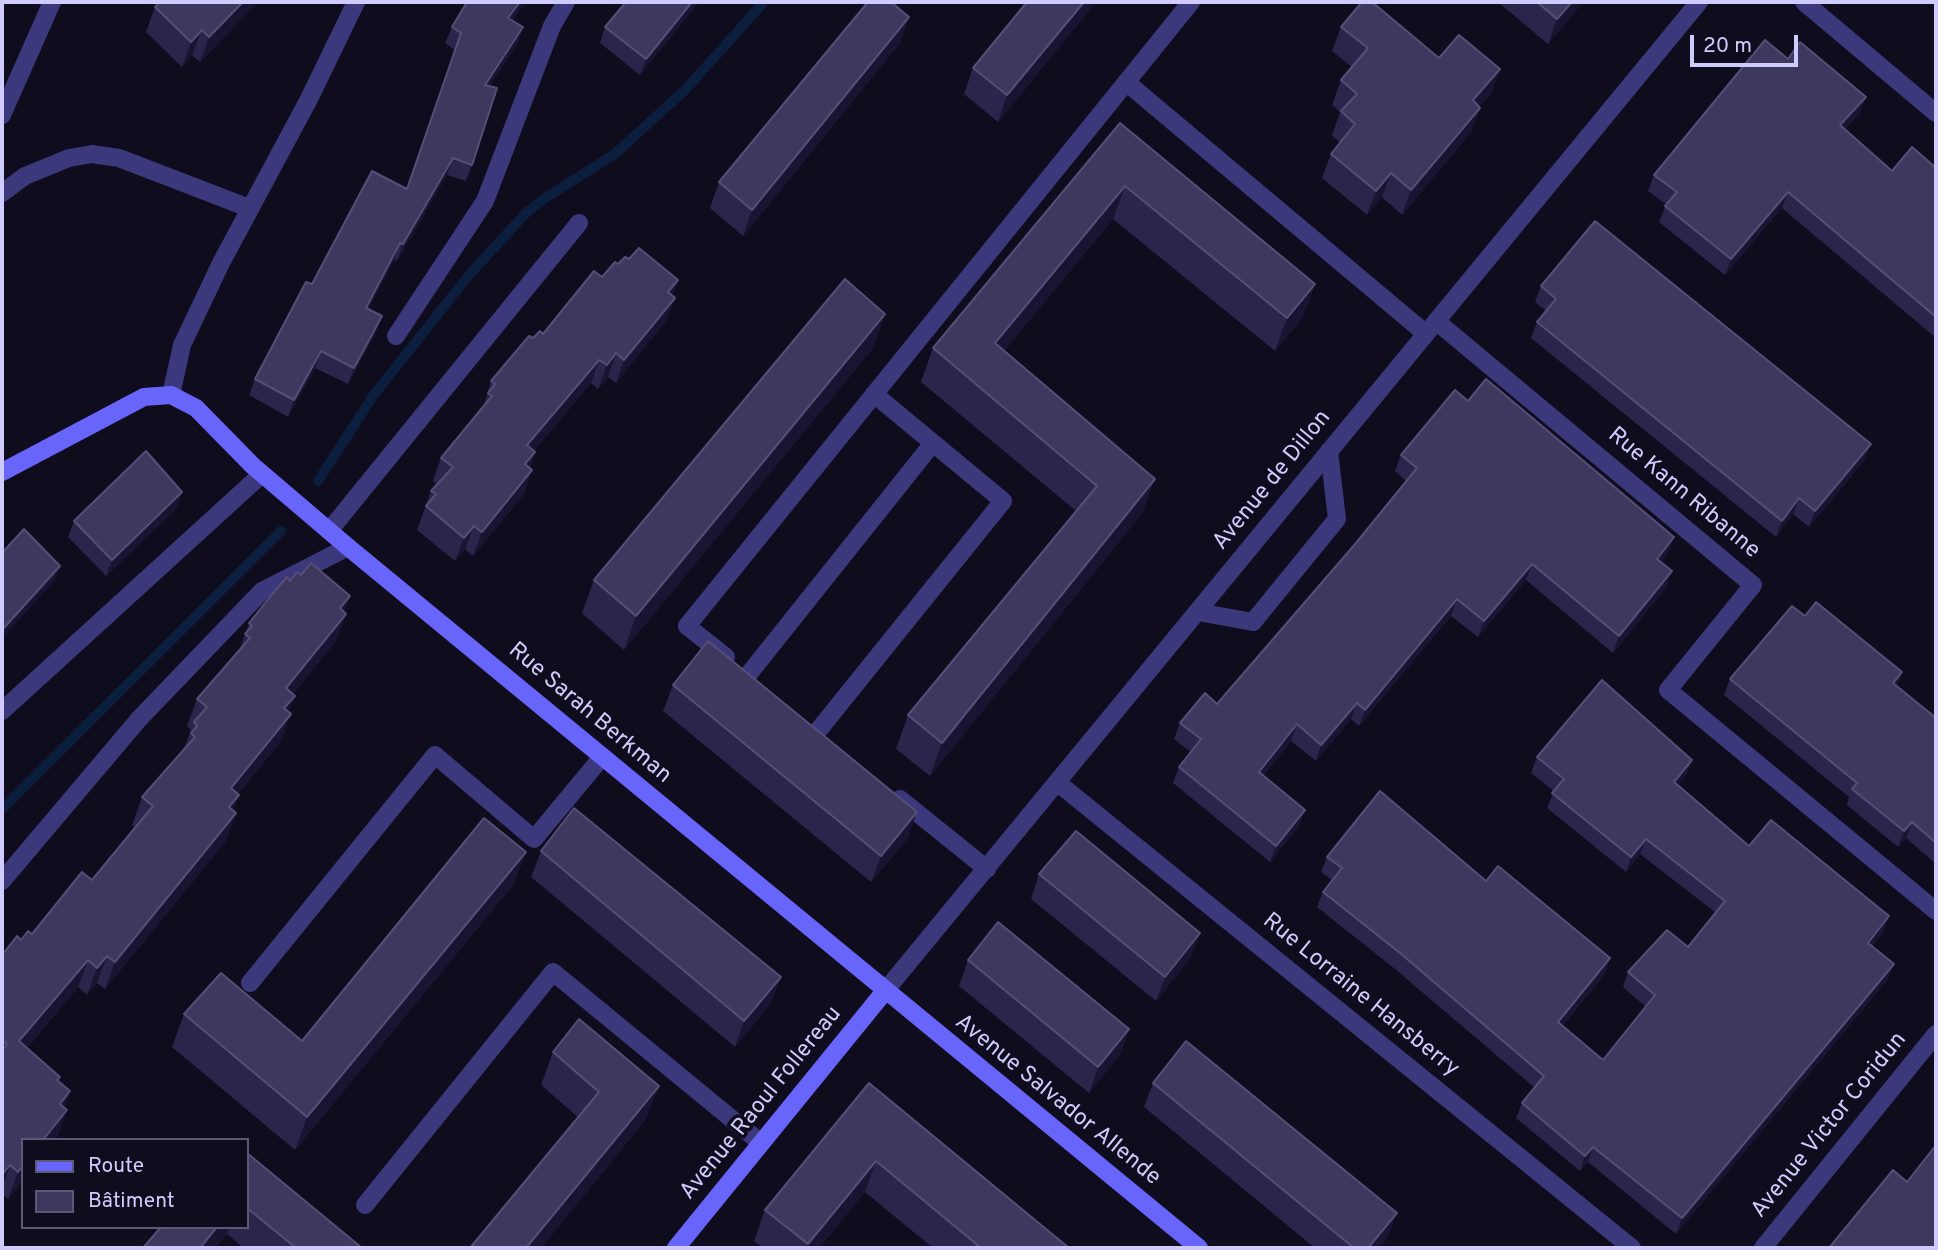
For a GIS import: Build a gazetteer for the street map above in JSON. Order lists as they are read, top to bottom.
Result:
{
  "streets": {
    "main road": ["Rue Sarah Berkman", "Avenue Salvador Allende", "Avenue Raoul Follereau"],
    "street": [
      "Avenue de Dillon",
      "Rue Kann Ribanne",
      "Rue Lorraine Hansberry",
      "Avenue Victor Coridun"
    ]
  },
  "crossings": [
    ["Avenue de Dillon", "Rue Kann Ribanne"],
    ["Avenue de Dillon", "Rue Sarah Berkman"],
    ["Avenue de Dillon", "Rue Lorraine Hansberry"],
    ["Avenue de Dillon", "Avenue Salvador Allende"],
    ["Avenue de Dillon", "Avenue Raoul Follereau"],
    ["Rue Sarah Berkman", "Avenue Salvador Allende"],
    ["Rue Sarah Berkman", "Avenue Raoul Follereau"],
    ["Avenue Salvador Allende", "Avenue Raoul Follereau"]
  ],
  "legend": ["Route", "Bâtiment"],
  "scale_bar": "20 m"
}
